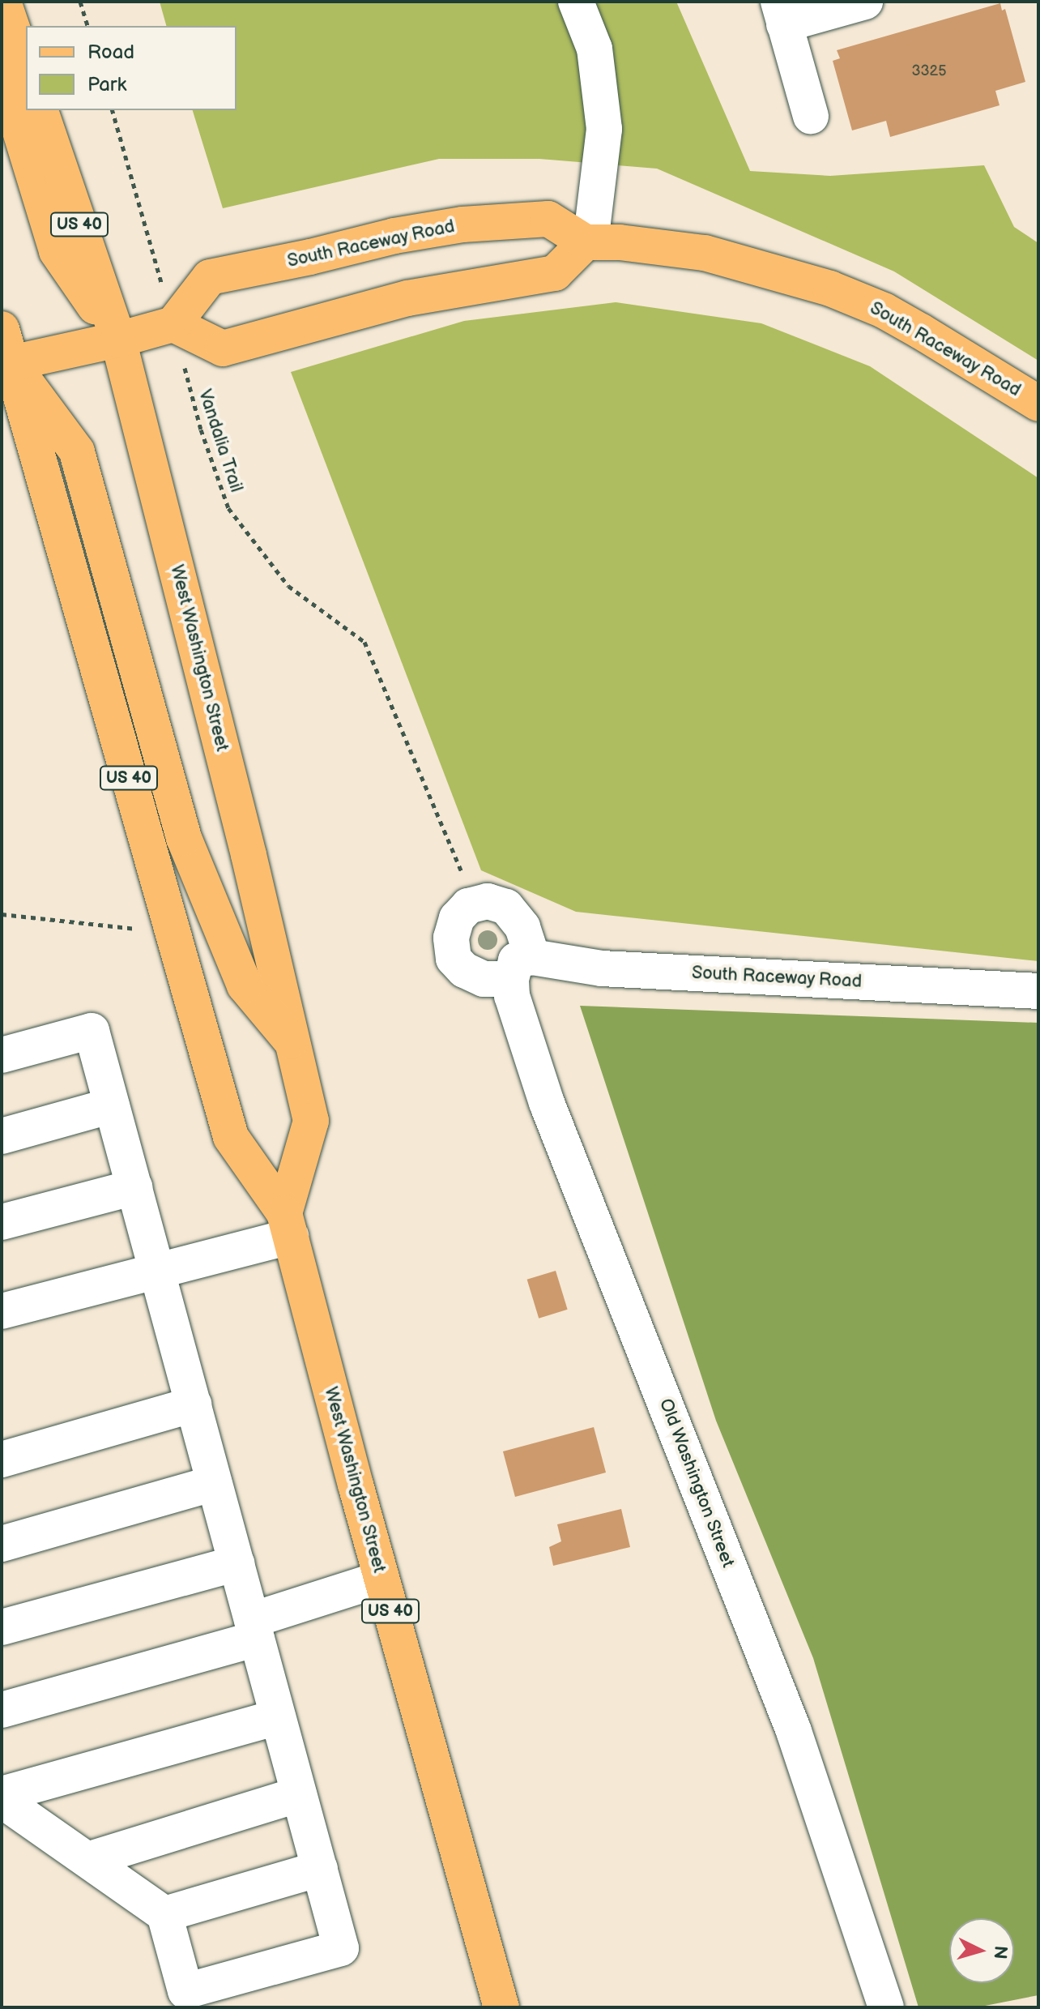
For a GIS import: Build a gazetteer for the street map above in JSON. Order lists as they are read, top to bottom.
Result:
{
  "streets": {
    "main road": ["US 40", "South Raceway Road", "West Washington Street"],
    "street": ["Old Washington Street"],
    "path": ["Vandalia Trail"]
  },
  "crossings": [
    ["South Raceway Road", "Vandalia Trail"],
    ["South Raceway Road", "Old Washington Street"],
    ["Vandalia Trail", "Old Washington Street"]
  ],
  "house_numbers": ["3325"],
  "legend": ["Road", "Park"],
  "north": "right"
}
